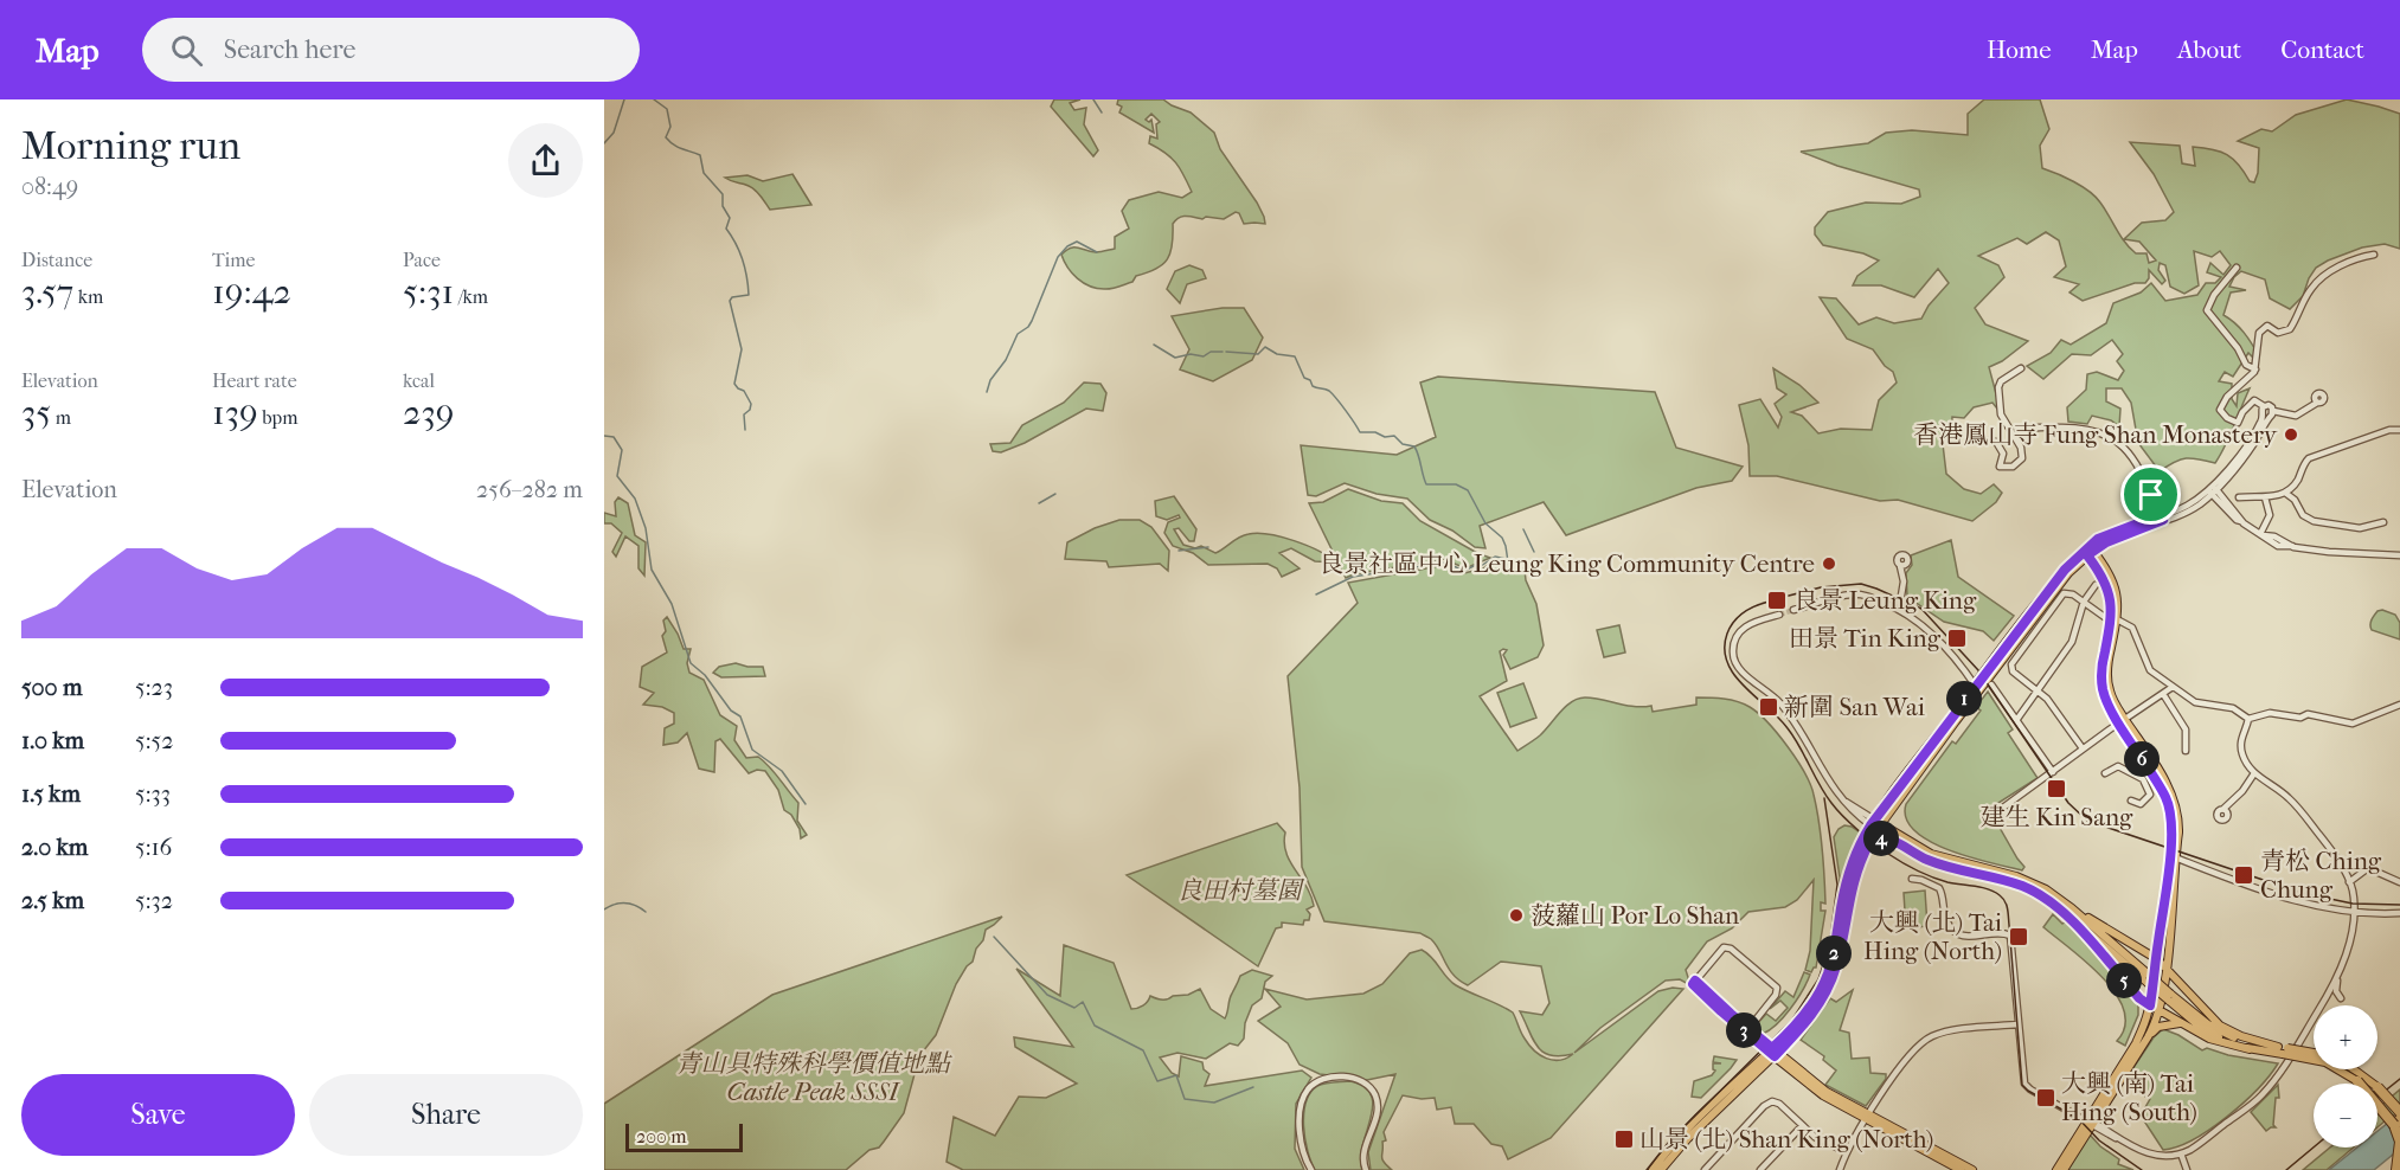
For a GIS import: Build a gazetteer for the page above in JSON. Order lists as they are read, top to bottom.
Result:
{
  "parks": ["良田村墓園", "青山具特殊科學價值地點 Castle Peak SSSI"],
  "places": {
    "other": ["香港鳳山寺 Fung Shan Monastery", "良景社區中心 Leung King Community Centre", "菠蘿山 Por Lo Shan"],
    "transit": [
      "良景 Leung King",
      "田景 Tin King",
      "新圍 San Wai",
      "建生 Kin Sang",
      "青松 Ching Chung",
      "大興 (北) Tai Hing (North)",
      "大興 (南) Tai Hing (South)",
      "山景 (北) Shan King (North)"
    ]
  },
  "scale_bar": "200 m",
  "page": {
    "header": "Map",
    "search": "Search here",
    "nav": [
      "Home",
      "Map",
      "About",
      "Contact"
    ],
    "heading": ["Morning run", "08:49"],
    "stats": [
      ["Distance", "3.57 km"],
      ["Time", "19:42"],
      ["Pace", "5:31 /km"],
      ["Elevation", "35 m"],
      ["Heart rate", "139 bpm"],
      ["kcal", "239"]
    ],
    "chart": ["Elevation", "256–282 m"],
    "list": [
      {
        "name": "500 m",
        "note": "5:23"
      },
      {
        "name": "1.0 km",
        "note": "5:52"
      },
      {
        "name": "1.5 km",
        "note": "5:33"
      },
      {
        "name": "2.0 km",
        "note": "5:16"
      },
      {
        "name": "2.5 km",
        "note": "5:32"
      }
    ],
    "pins": [
      "1",
      "6",
      "4",
      "2",
      "5",
      "3"
    ],
    "map_buttons": ["+", "−"],
    "buttons": ["Save", "Share"],
    "scale": "200 m"
  }
}
